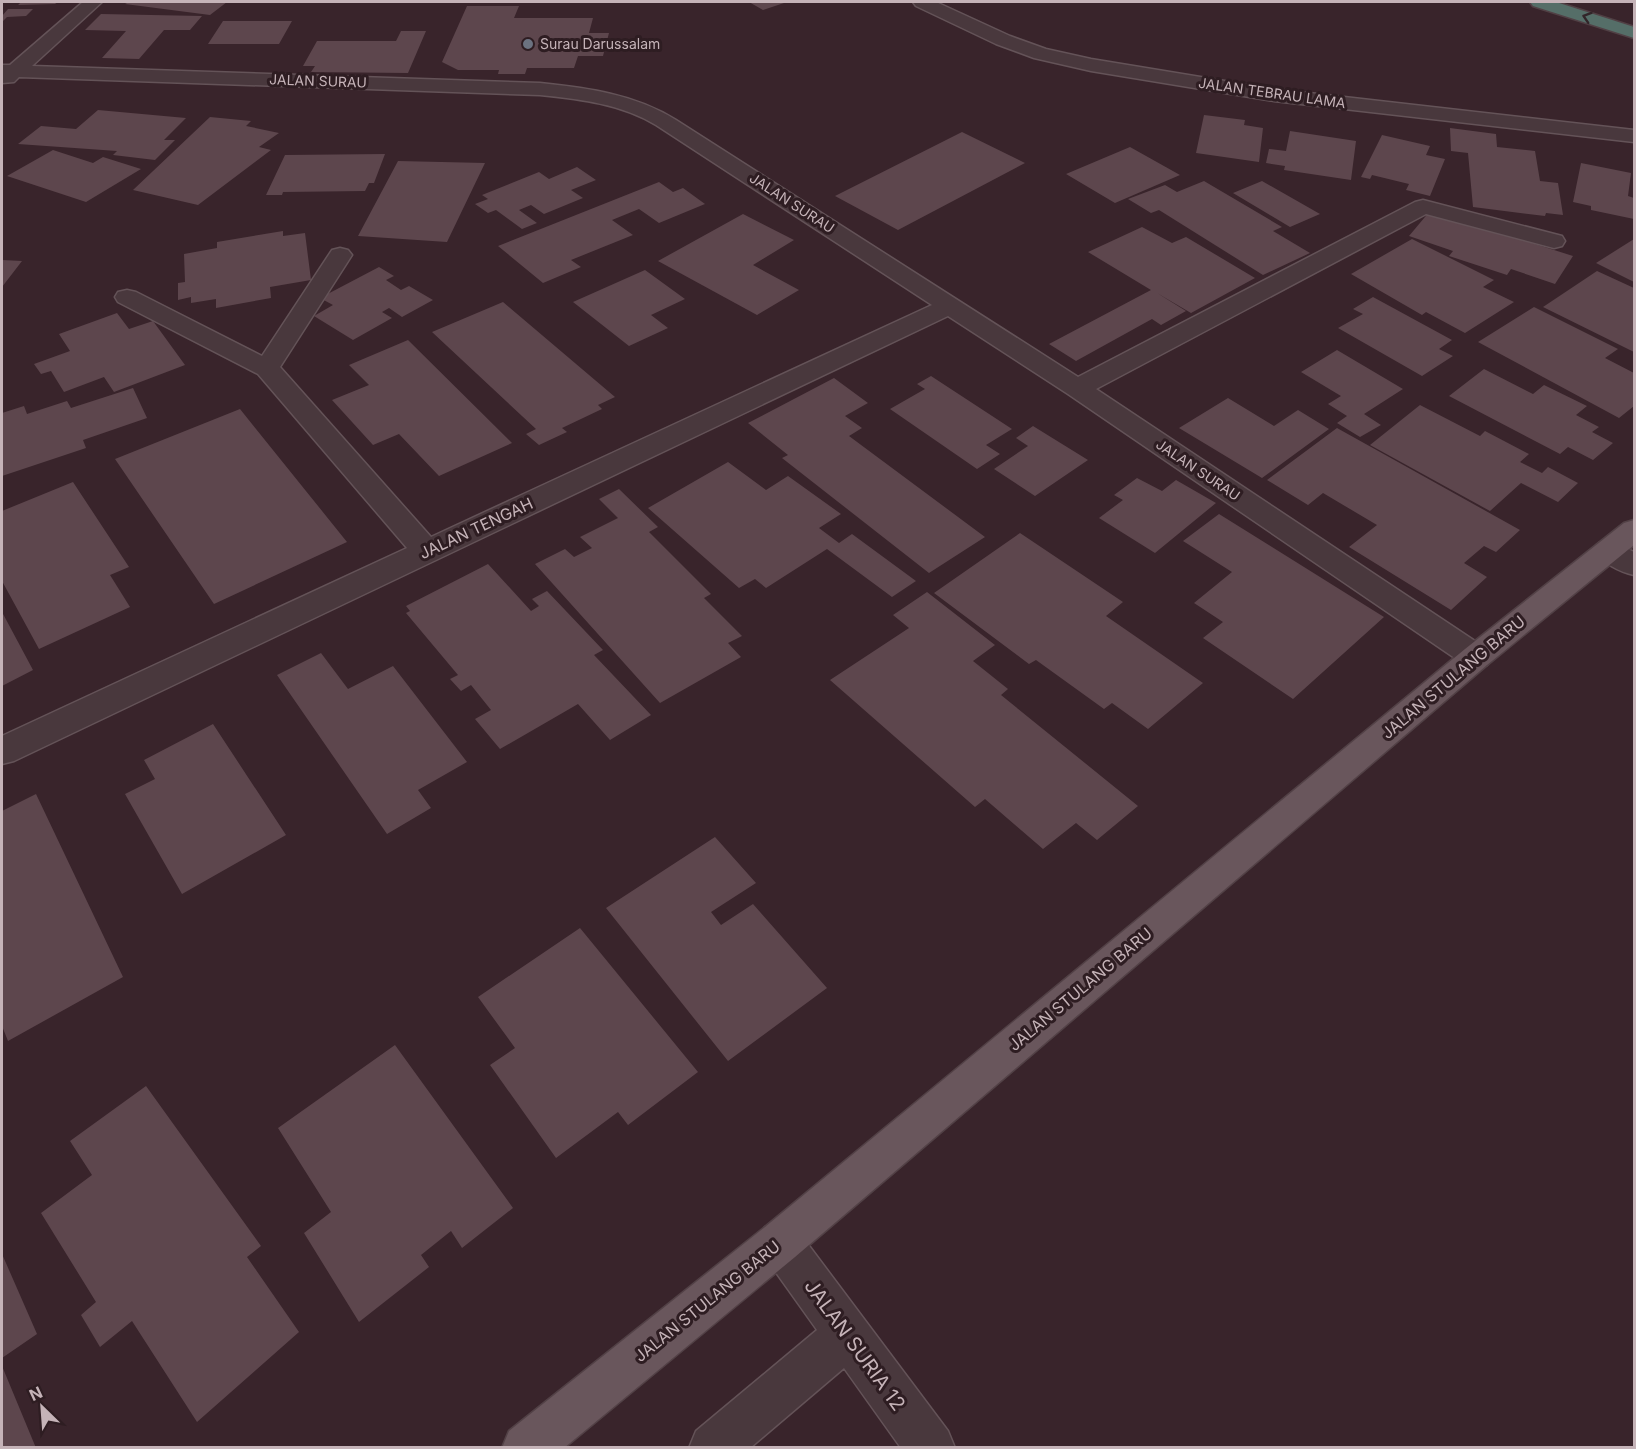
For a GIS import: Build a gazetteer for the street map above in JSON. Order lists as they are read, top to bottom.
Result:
{
  "streets": {
    "main road": ["JALAN STULANG BARU"],
    "street": [
      "JALAN SURAU",
      "JALAN TEBRAU LAMA",
      "JALAN TENGAH",
      "JALAN SURIA 12"
    ]
  },
  "crossings": [
    ["JALAN SURAU", "JALAN TENGAH"],
    ["JALAN SURAU", "JALAN STULANG BARU"],
    ["JALAN STULANG BARU", "JALAN SURIA 12"]
  ],
  "places": ["Surau Darussalam"],
  "north": "top left"
}
